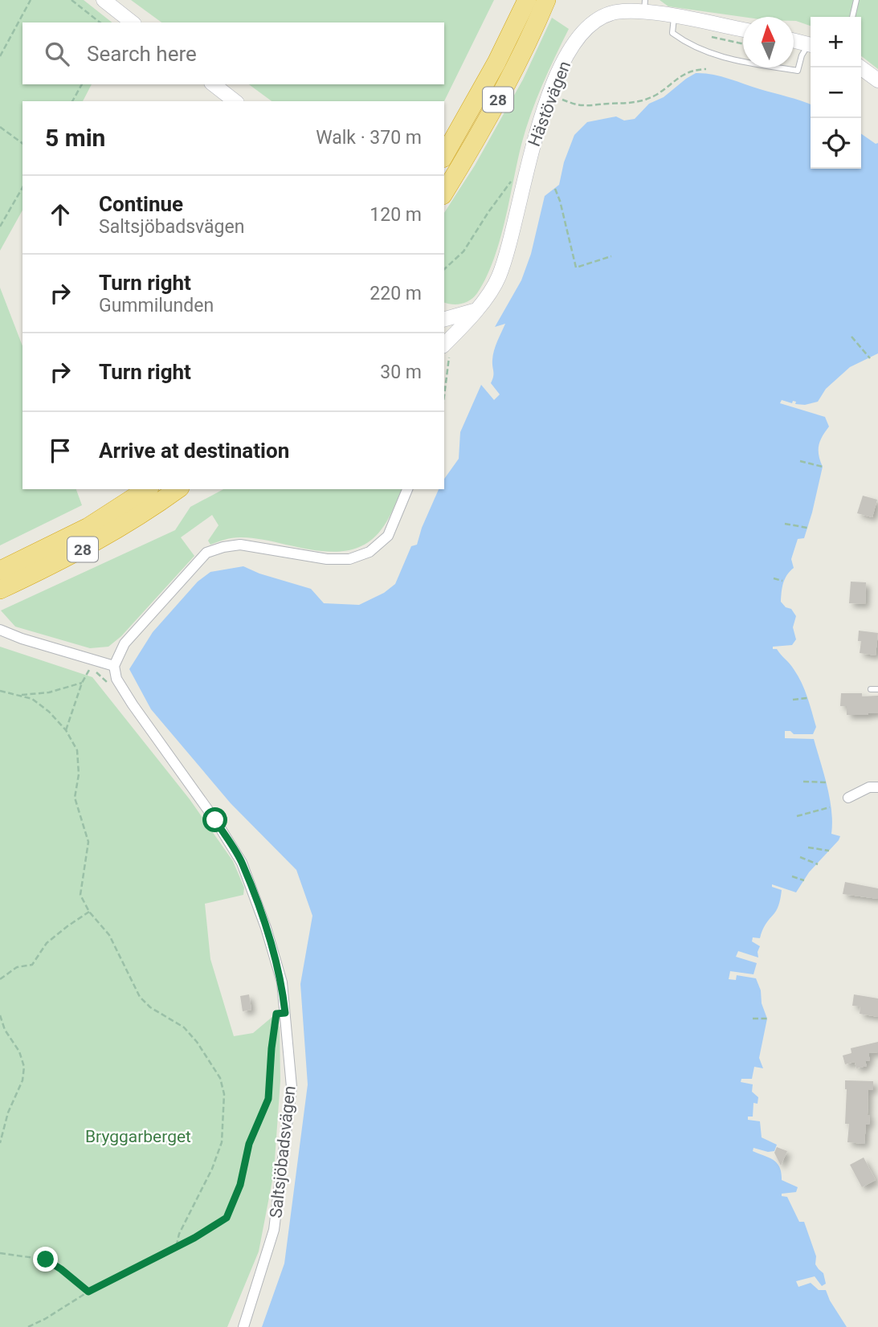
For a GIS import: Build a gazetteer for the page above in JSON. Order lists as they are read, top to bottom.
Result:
{
  "streets": {
    "highway": ["28"],
    "street": ["Hästövägen", "Saltsjöbadsvägen"]
  },
  "parks": ["Bryggarberget"],
  "north": "top",
  "page": {
    "map_buttons": ["+", "−"],
    "search": "Search here",
    "heading": ["5 min", "Walk · 370 m"],
    "list": [
      ["Continue", "Saltsjöbadsvägen", "120 m"],
      ["Turn right", "Gummilunden", "220 m"],
      ["Turn right", "30 m"],
      "Arrive at destination"
    ]
  }
}
